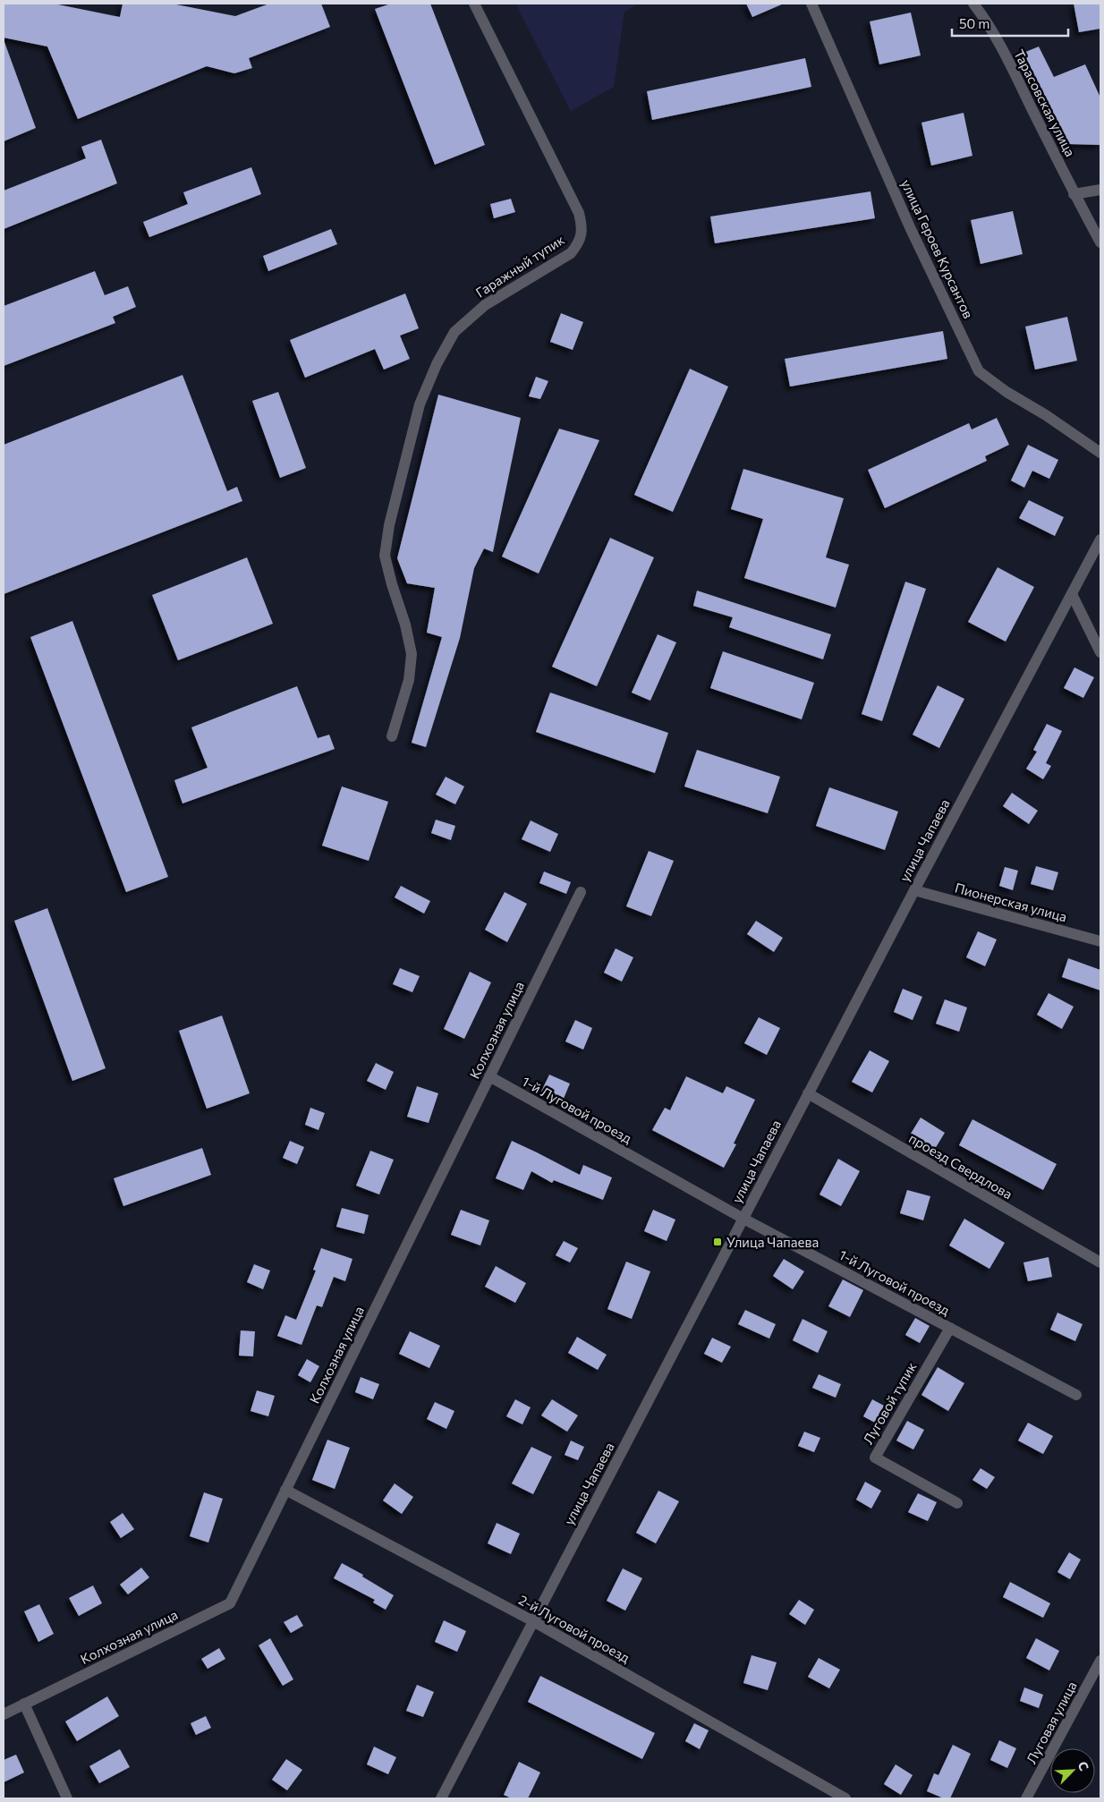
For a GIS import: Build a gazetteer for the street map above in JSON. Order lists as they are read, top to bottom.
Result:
{
  "streets": {
    "street": [
      "Тарасовская улица",
      "улица Героев Курсантов",
      "Гаражный тупик",
      "улица Чапаева",
      "Пионерская улица",
      "Колхозная улица",
      "1-й Луговой проезд",
      "проезд Свердлова",
      "Луговой тупик",
      "2-й Луговой проезд",
      "Луговая улица"
    ]
  },
  "crossings": [
    ["улица Чапаева", "Пионерская улица"],
    ["улица Чапаева", "1-й Луговой проезд"],
    ["улица Чапаева", "проезд Свердлова"],
    ["улица Чапаева", "2-й Луговой проезд"],
    ["Колхозная улица", "1-й Луговой проезд"],
    ["Колхозная улица", "2-й Луговой проезд"],
    ["1-й Луговой проезд", "Луговой тупик"]
  ],
  "places": {
    "transit": ["Улица Чапаева"]
  },
  "scale_bar": "50 m",
  "north": "top right"
}
